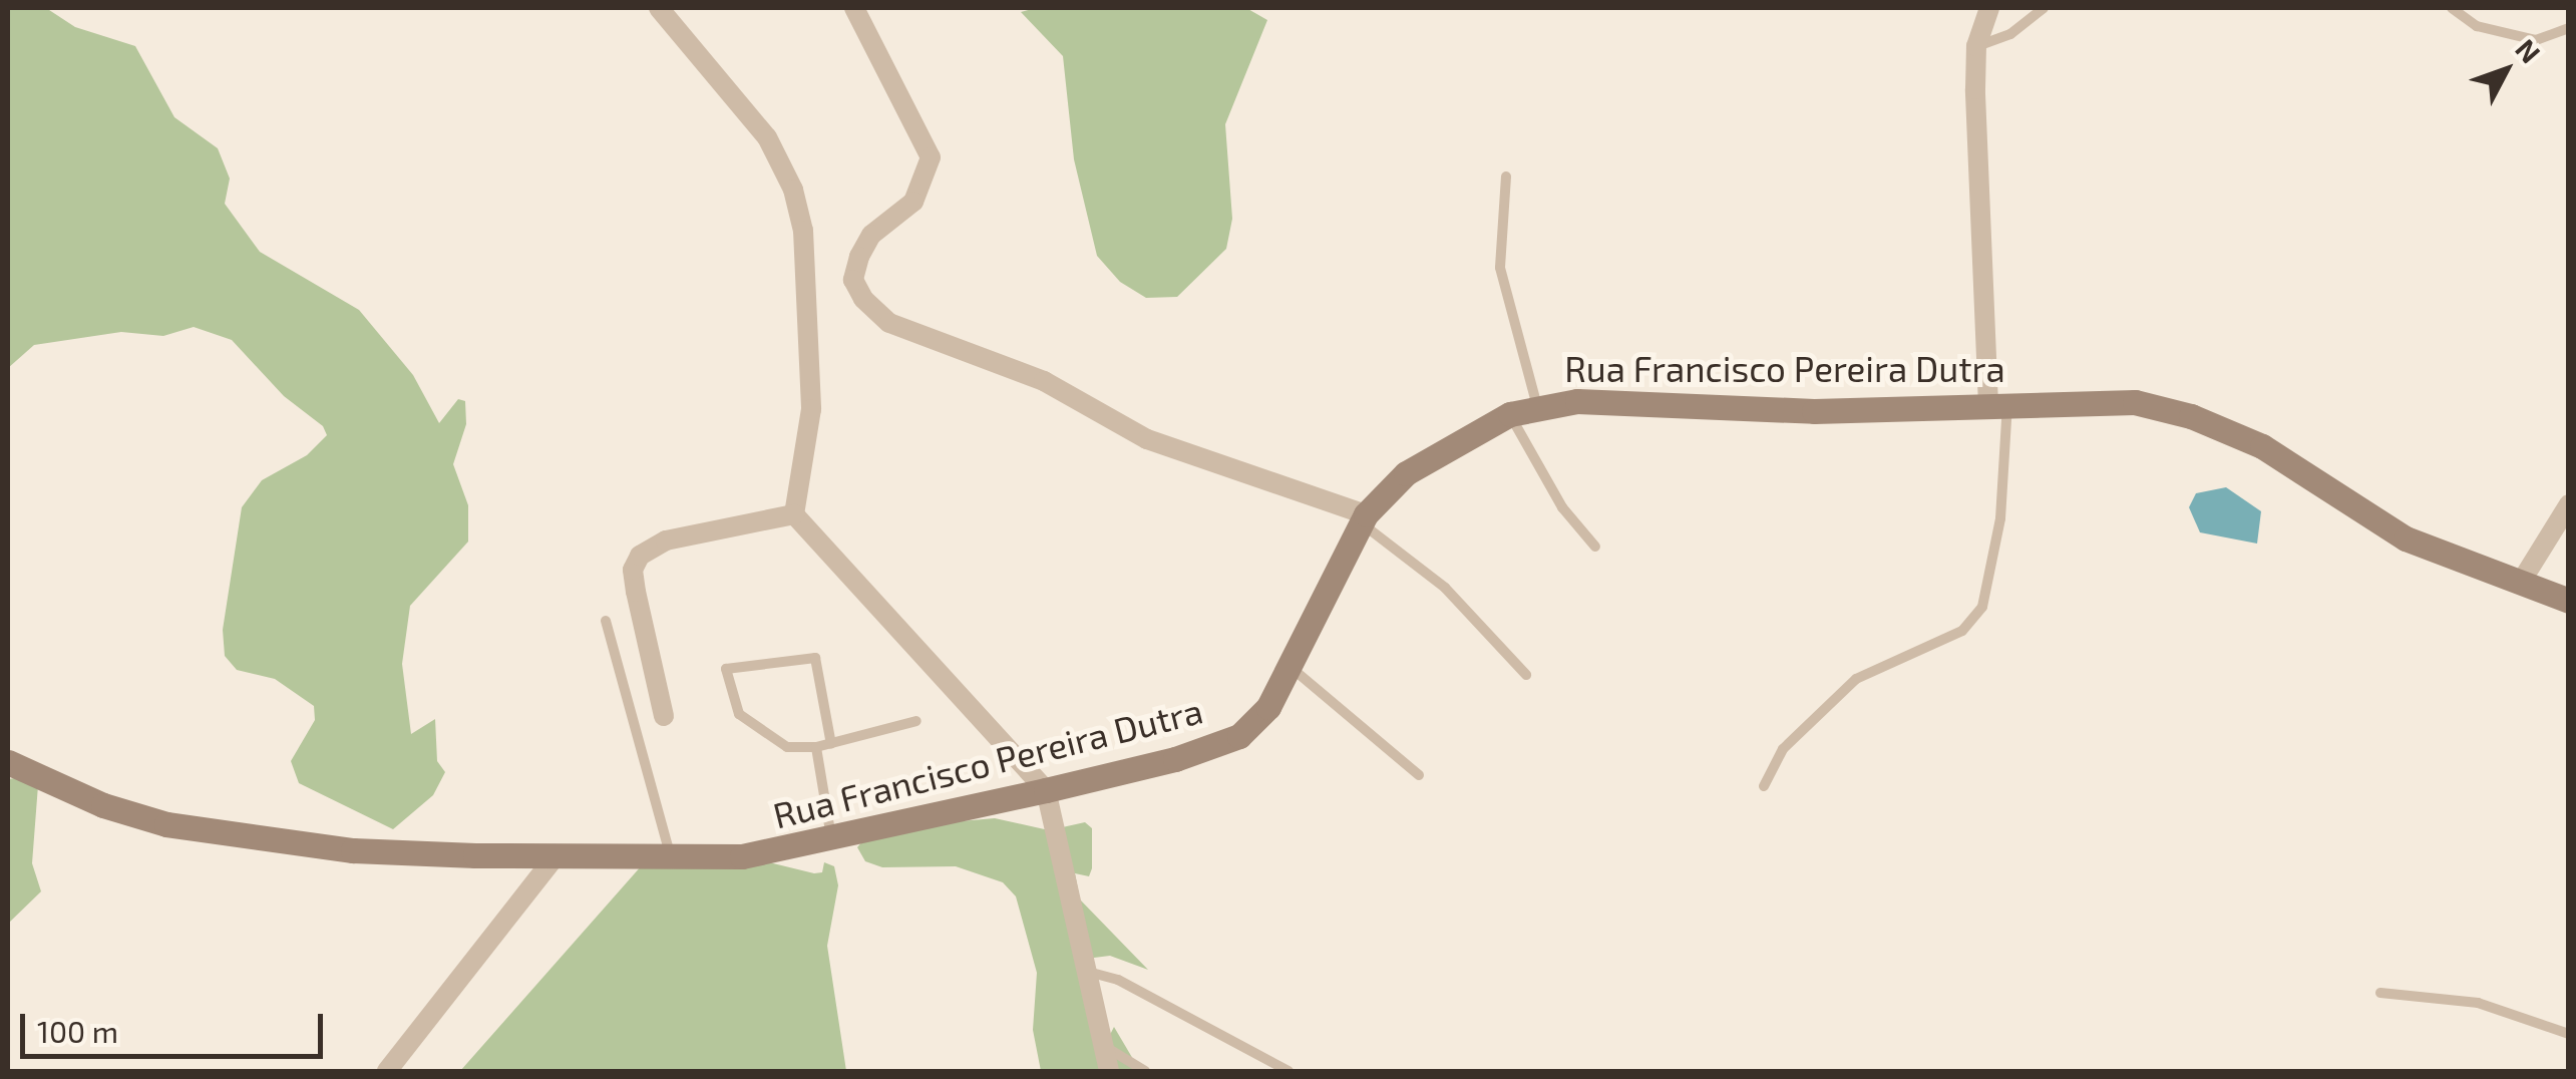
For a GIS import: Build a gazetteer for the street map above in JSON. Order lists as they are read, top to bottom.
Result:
{
  "streets": {
    "main road": ["Rua Francisco Pereira Dutra"]
  },
  "scale_bar": "100 m",
  "north": "top right"
}
